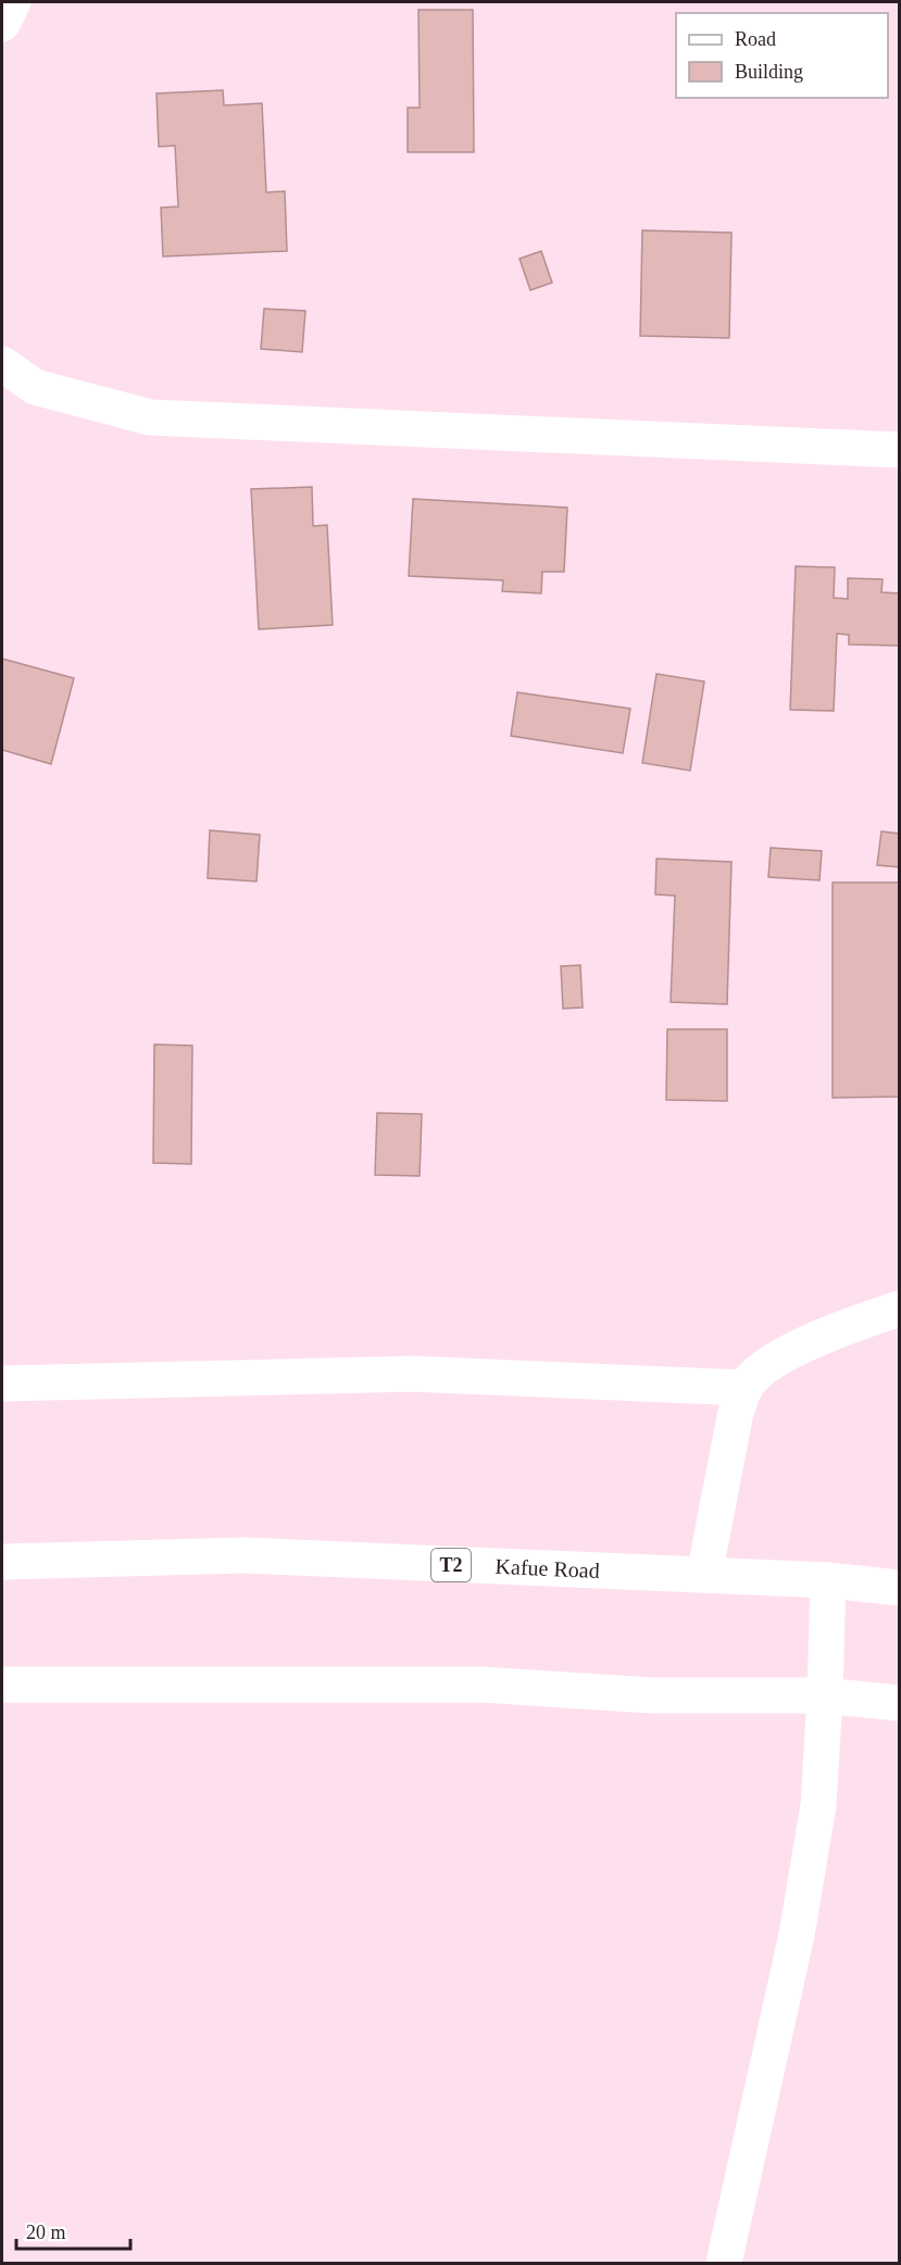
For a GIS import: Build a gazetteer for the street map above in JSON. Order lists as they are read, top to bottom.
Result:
{
  "streets": {
    "main road": ["T2", "Kafue Road"]
  },
  "legend": ["Road", "Building"],
  "scale_bar": "20 m"
}
